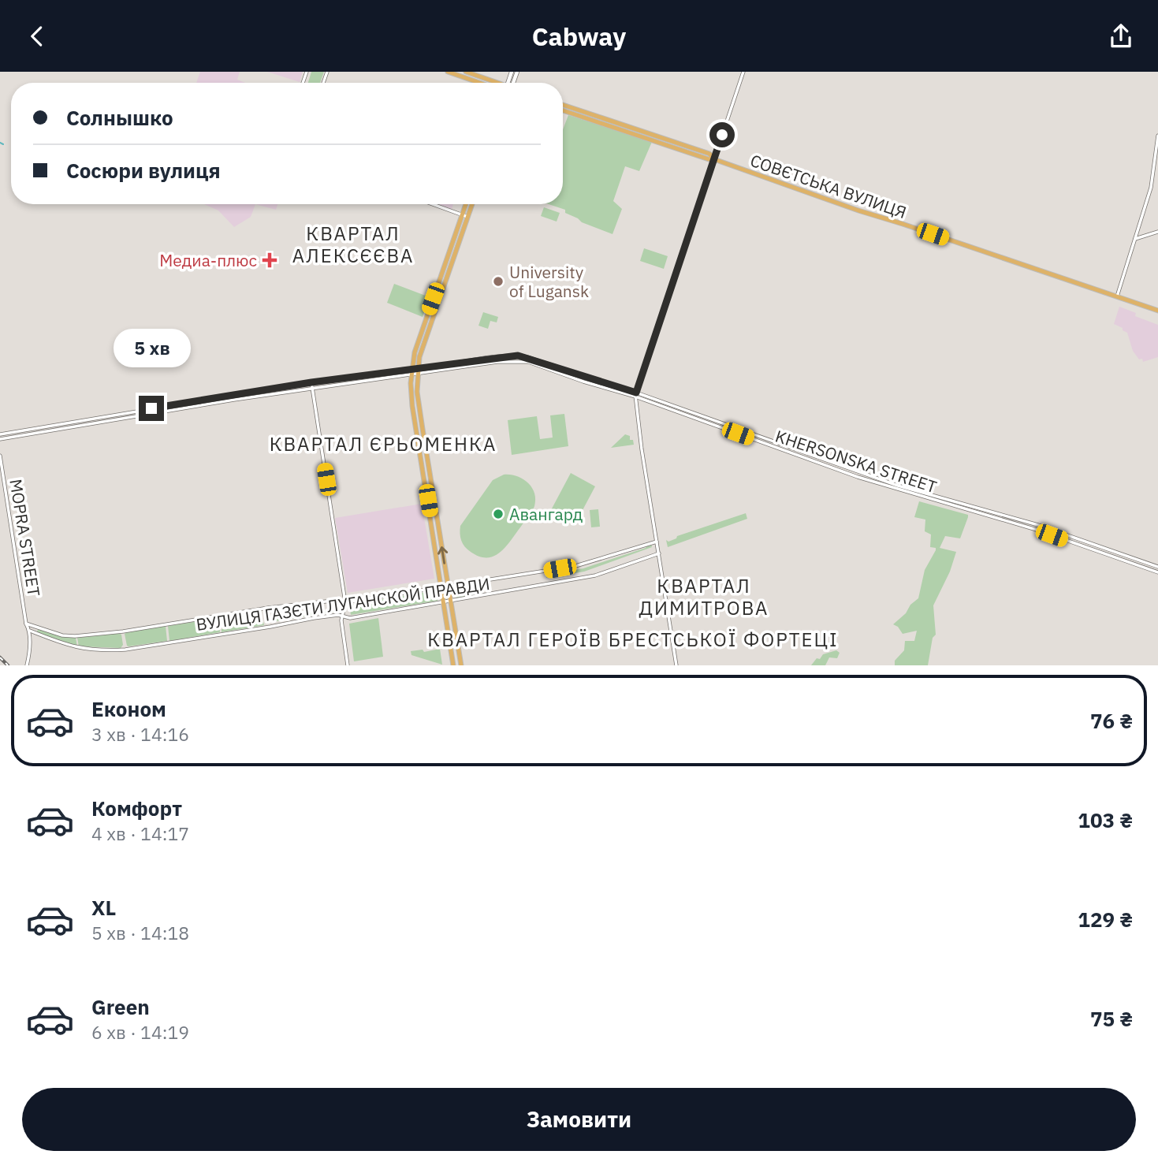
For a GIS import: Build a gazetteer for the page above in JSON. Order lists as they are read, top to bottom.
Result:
{
  "streets": {
    "main road": ["СОВЄТСЬКА ВУЛИЦЯ"],
    "street": ["KHERSONSKA STREET", "MOPRA STREET", "ВУЛИЦЯ ГАЗЄТИ ЛУГАНСКОЙ ПРАВДИ"]
  },
  "crossings": [
    ["MOPRA STREET", "ВУЛИЦЯ ГАЗЄТИ ЛУГАНСКОЙ ПРАВДИ"]
  ],
  "districts": [
    "КВАРТАЛ АЛЕКСЄЄВА",
    "КВАРТАЛ ЄРЬОМЕНКА",
    "КВАРТАЛ ДИМИТРОВА",
    "КВАРТАЛ ГЕРОЇВ БРЕСТСЬКОЇ ФОРТЕЦІ"
  ],
  "places": {
    "health": ["Медиа-плюс"],
    "other": ["University of Lugansk", "Авангард"]
  },
  "page": {
    "header": "Cabway",
    "banner": ["Солнышко", "Сосюри вулиця"],
    "bubble": "5 хв",
    "list": [
      {
        "name": "Економ",
        "note": "3 хв · 14:16",
        "value": "76 ₴"
      },
      {
        "name": "Комфорт",
        "note": "4 хв · 14:17",
        "value": "103 ₴"
      },
      {
        "name": "XL",
        "note": "5 хв · 14:18",
        "value": "129 ₴"
      },
      {
        "name": "Green",
        "note": "6 хв · 14:19",
        "value": "75 ₴"
      }
    ],
    "buttons": "Замовити"
  }
}
